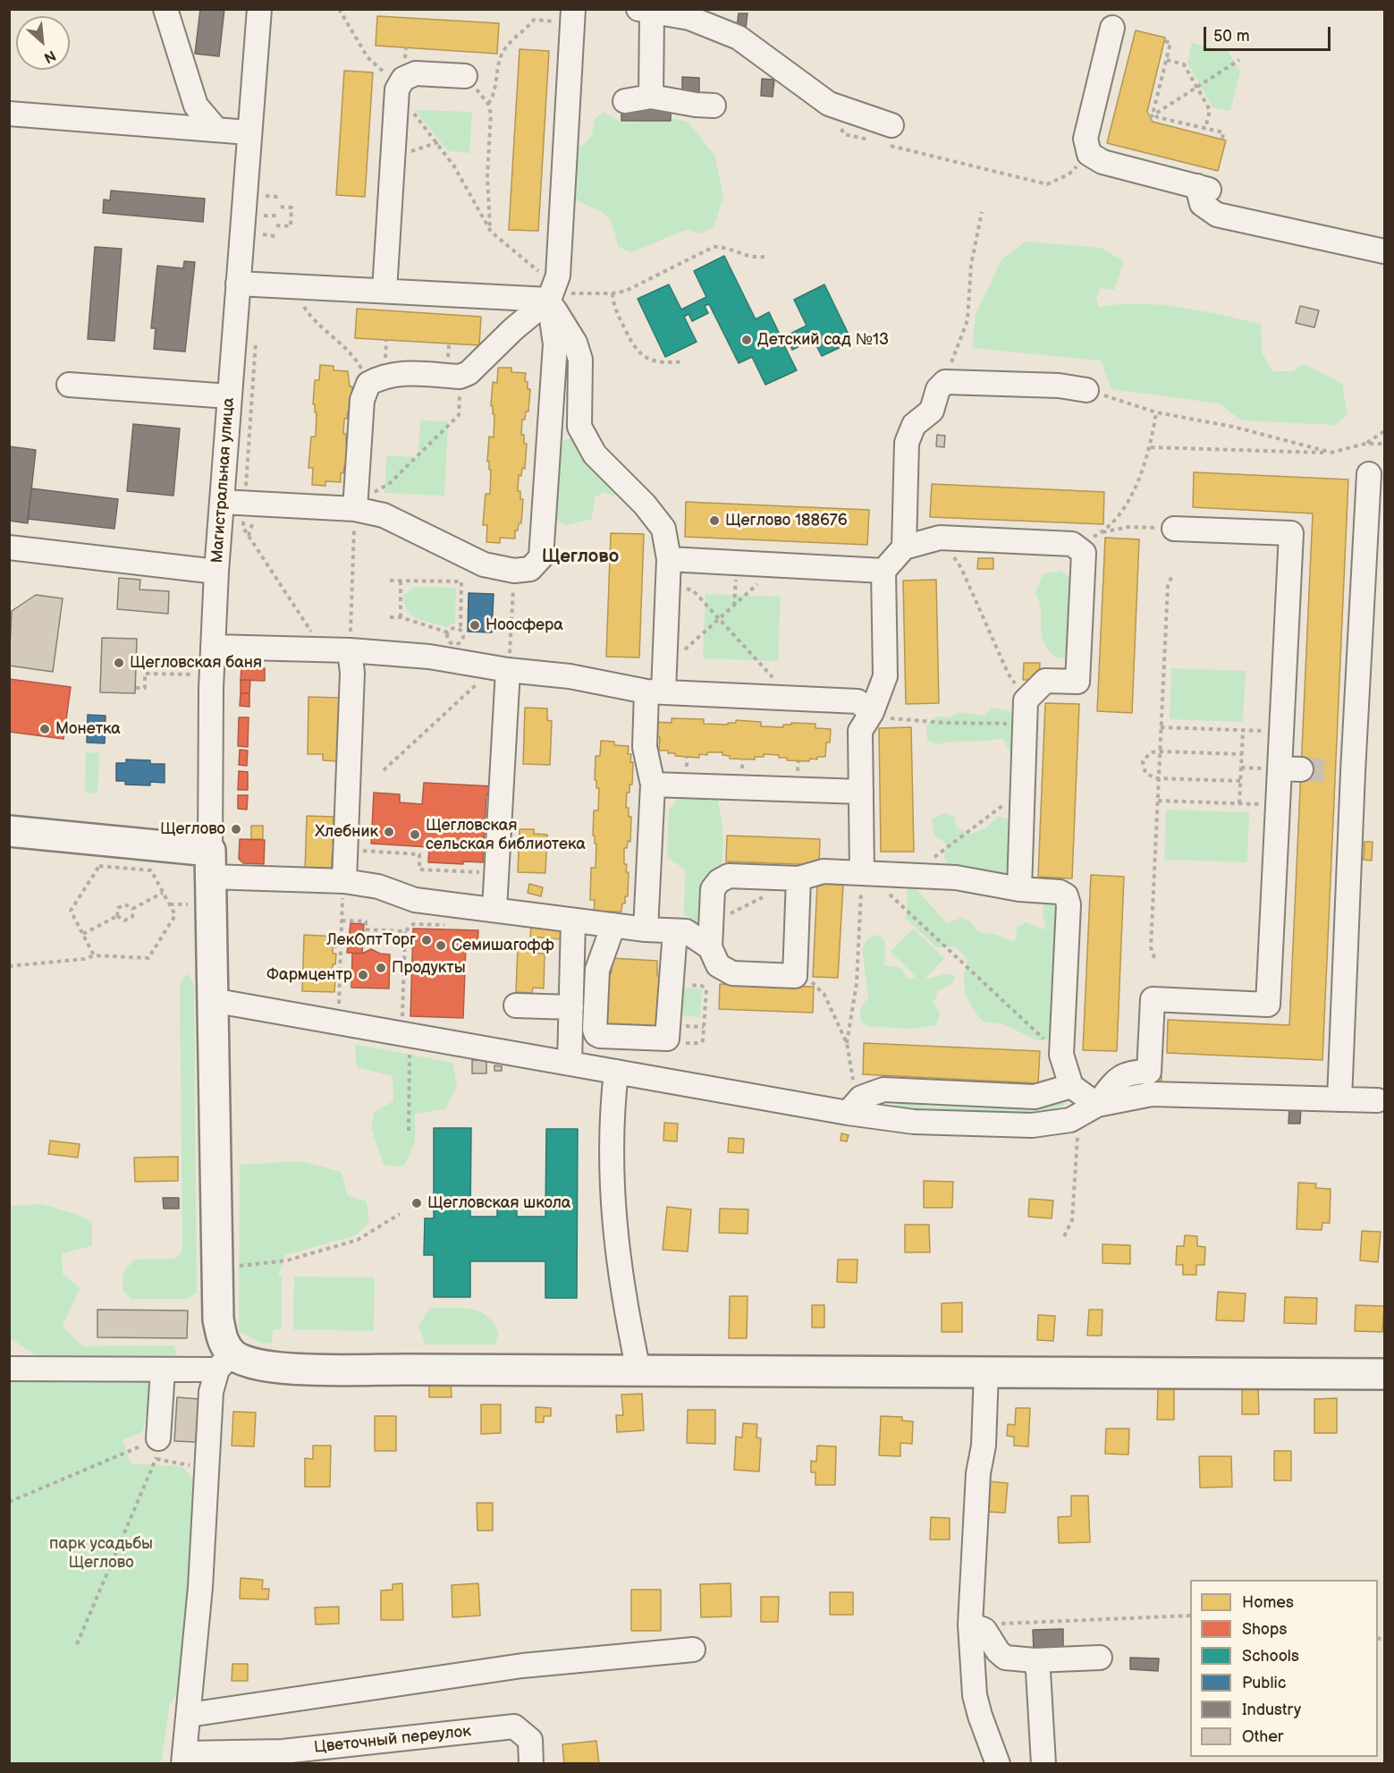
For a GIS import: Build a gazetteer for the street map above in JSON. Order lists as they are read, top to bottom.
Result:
{
  "streets": {
    "main road": ["Магистральная улица"],
    "street": ["Цветочный переулок"]
  },
  "districts": ["Щеглово"],
  "parks": ["парк усадьбы Щеглово"],
  "places": [
    "Детский сад №13",
    "Щеглово 188676",
    "Ноосфера",
    "Щегловская баня",
    "Монетка",
    "Щеглово",
    "Хлебник",
    "Щегловская сельская библиотека",
    "ЛекОптТорг",
    "Семишагофф",
    "Продукты",
    "Фармцентр",
    "Щегловская школа"
  ],
  "legend": [
    "Homes",
    "Shops",
    "Schools",
    "Public",
    "Industry",
    "Other"
  ],
  "scale_bar": "50 m",
  "north": "bottom right"
}
